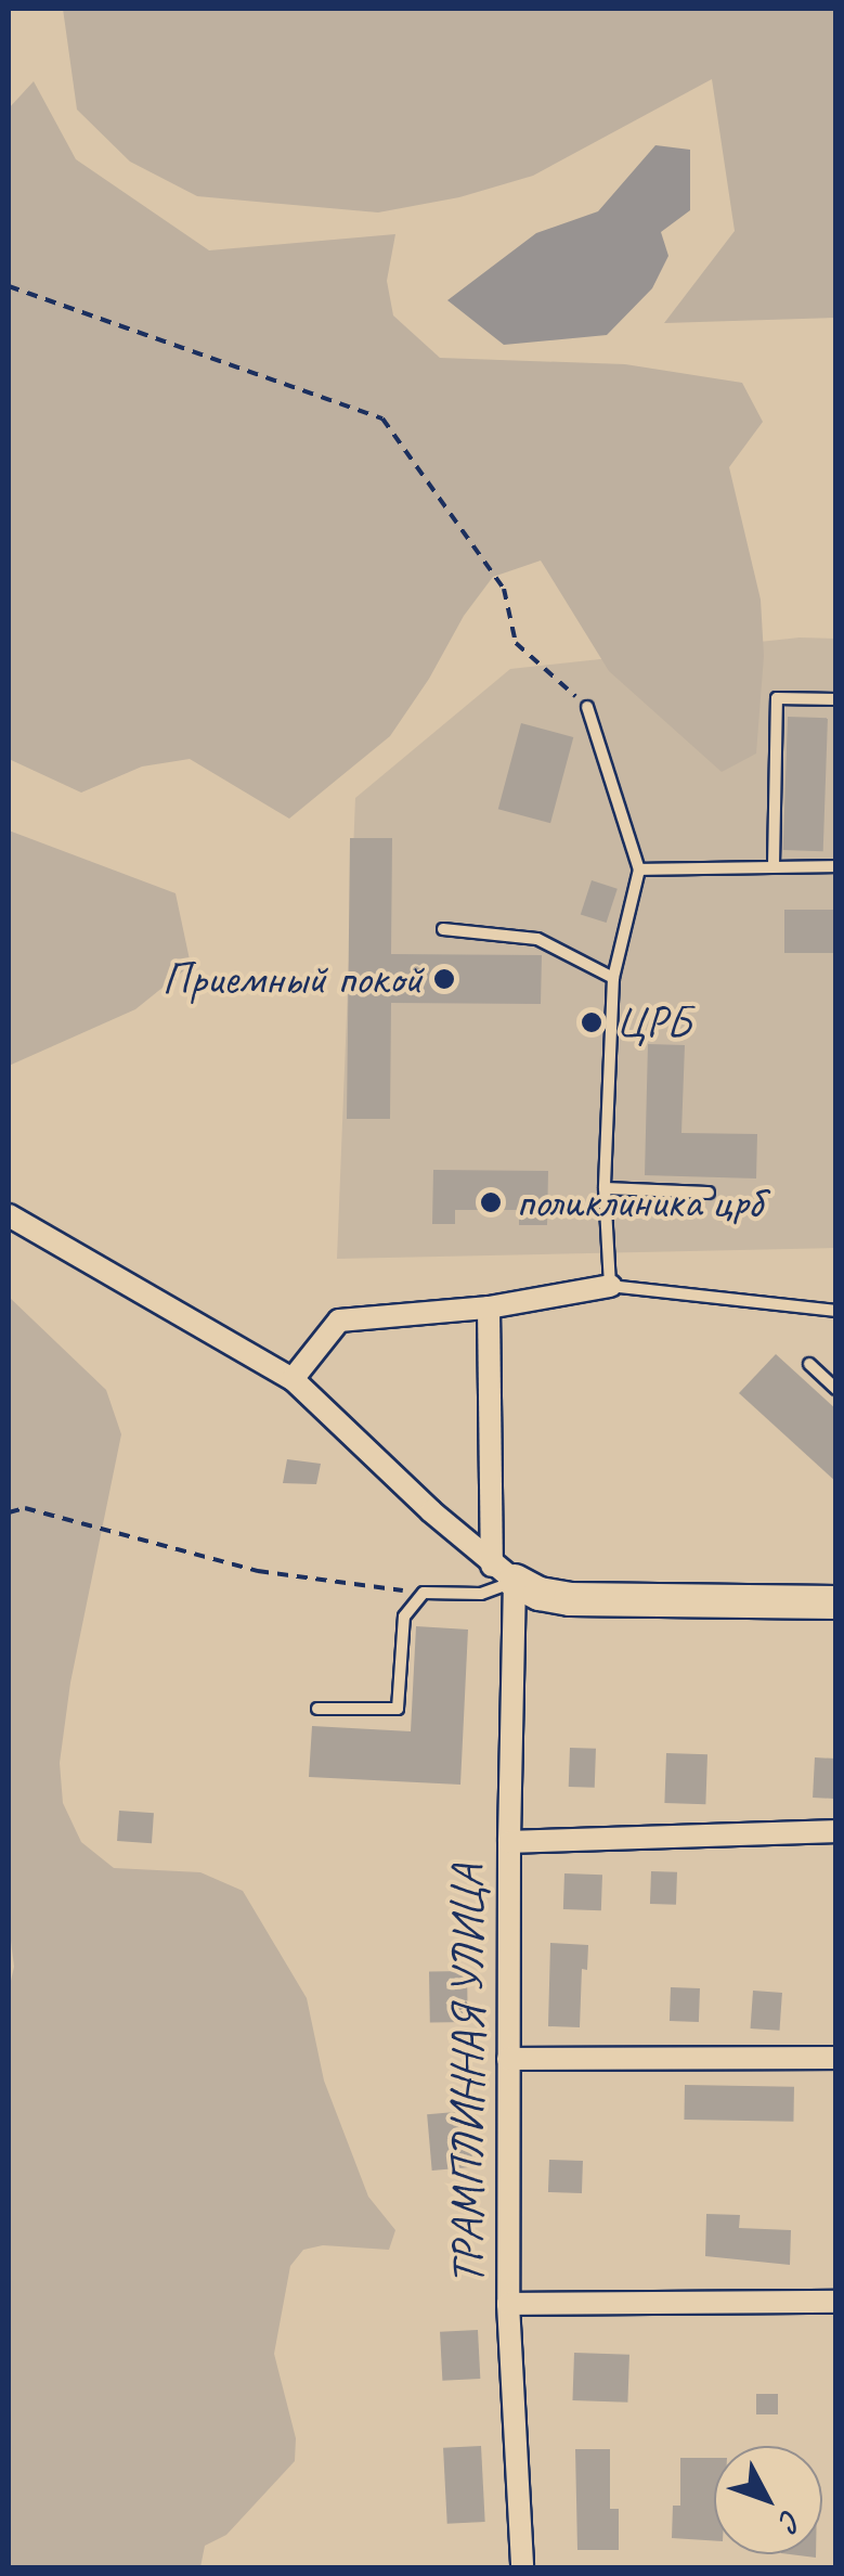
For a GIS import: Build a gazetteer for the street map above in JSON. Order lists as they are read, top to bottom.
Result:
{
  "streets": {
    "street": ["ТРАМПЛИННАЯ УЛИЦА"]
  },
  "places": ["Приемный покой", "ЦРБ", "поликлиника црб"],
  "north": "bottom right"
}
